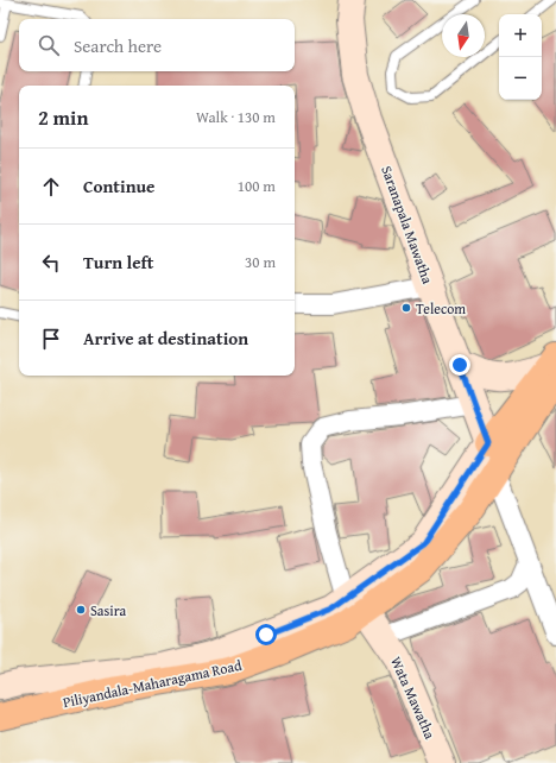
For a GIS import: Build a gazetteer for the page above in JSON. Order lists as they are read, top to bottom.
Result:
{
  "streets": {
    "main road": ["Piliyandala-Maharagama Road"],
    "street": ["Saranapala Mawatha", "Wata Mawatha"]
  },
  "crossings": [
    ["Saranapala Mawatha", "Piliyandala-Maharagama Road"],
    ["Piliyandala-Maharagama Road", "Wata Mawatha"]
  ],
  "places": ["Telecom", "Sasira"],
  "north": "bottom",
  "page": {
    "map_buttons": ["+", "−"],
    "search": "Search here",
    "heading": ["2 min", "Walk · 130 m"],
    "list": [
      ["Continue", "100 m"],
      ["Turn left", "30 m"],
      "Arrive at destination"
    ]
  }
}
